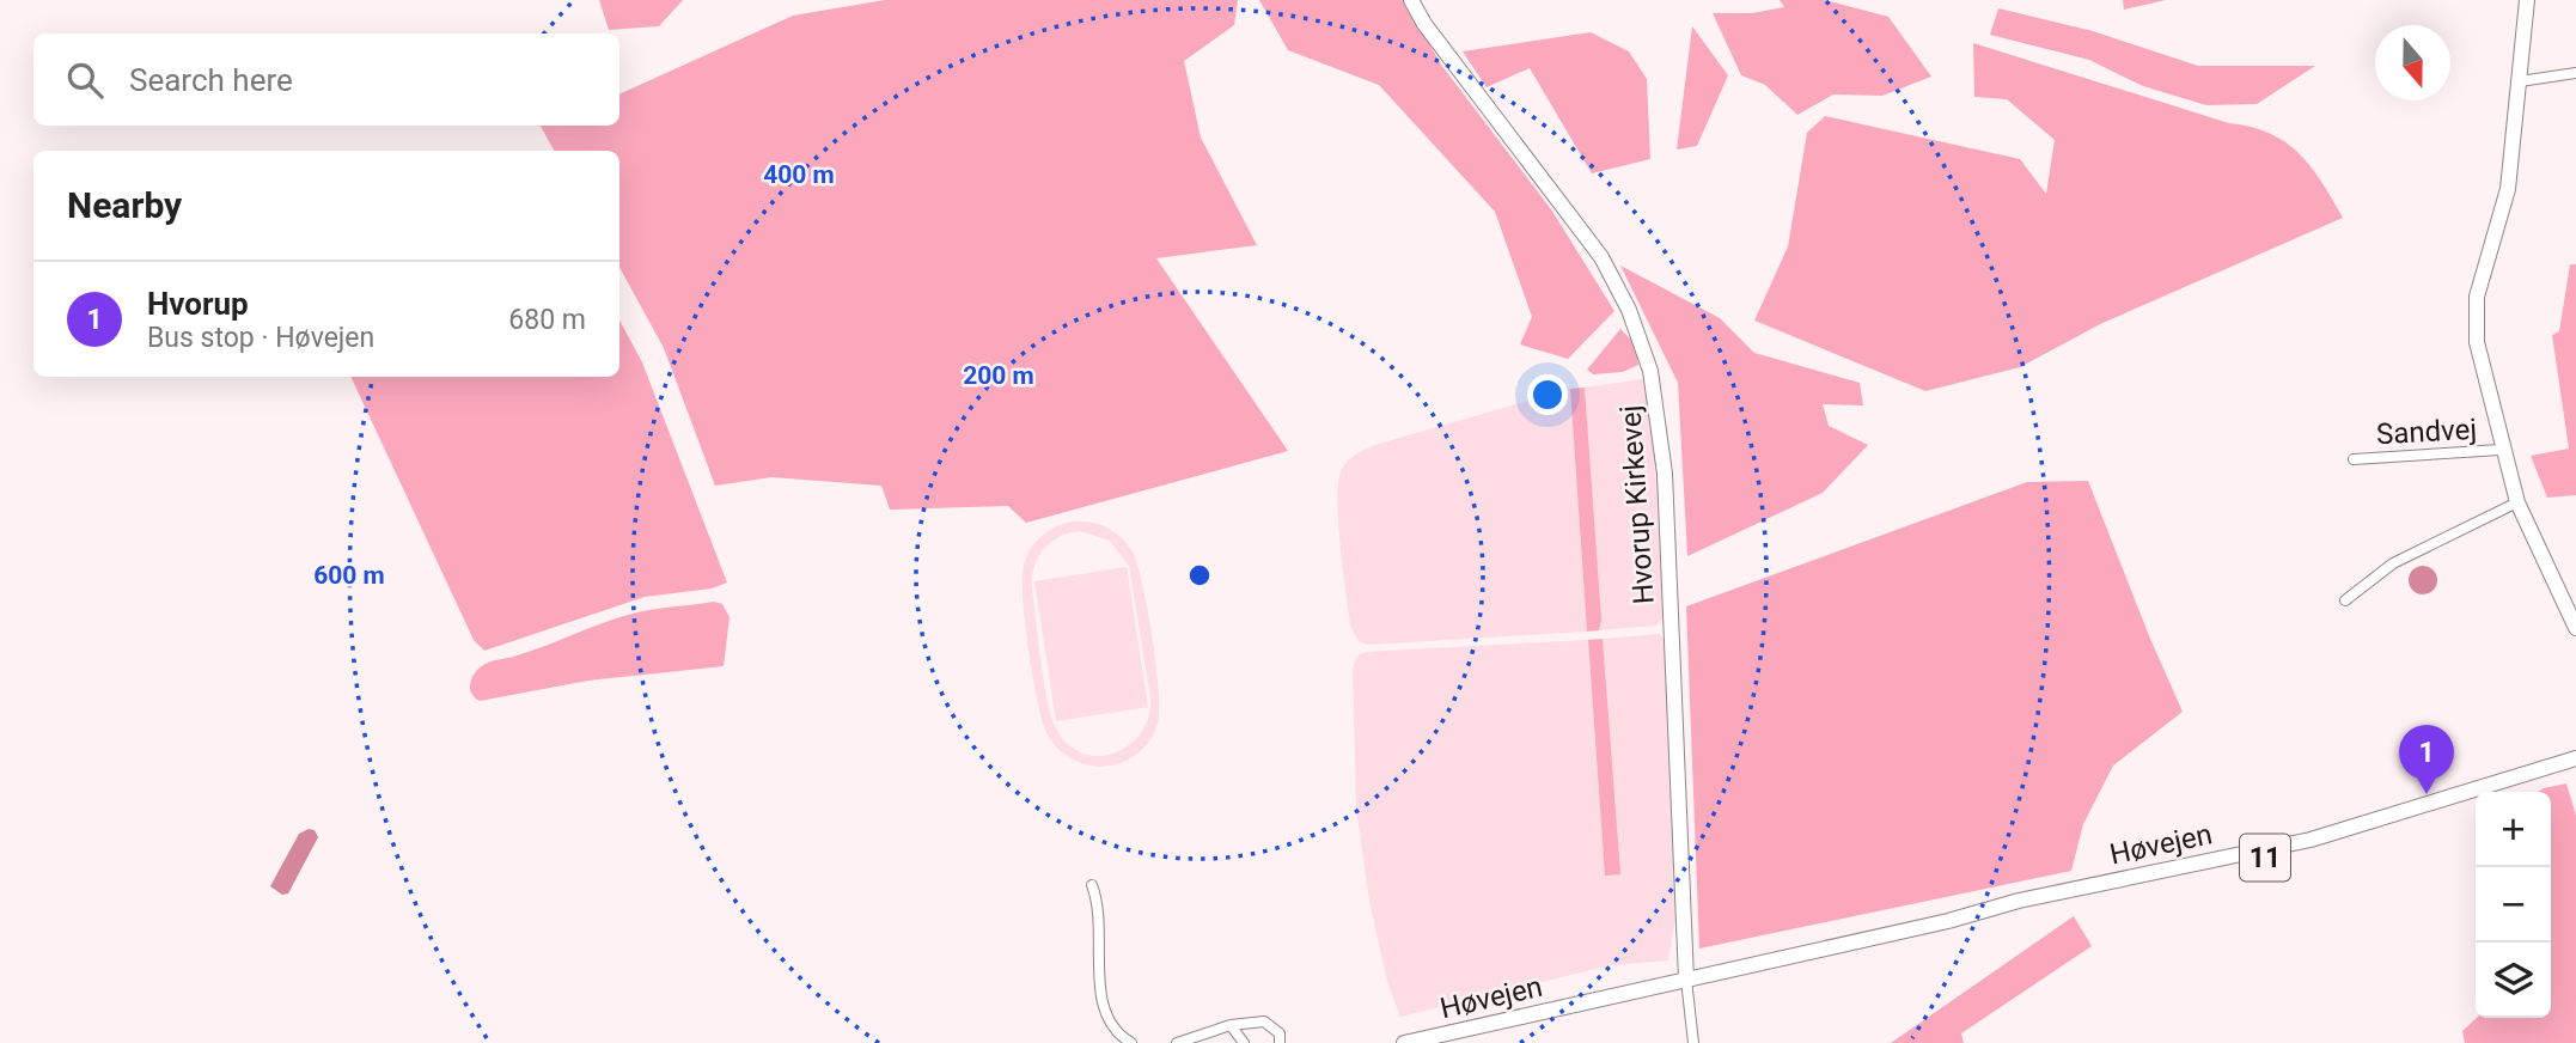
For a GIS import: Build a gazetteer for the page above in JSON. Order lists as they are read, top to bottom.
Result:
{
  "streets": {
    "main road": ["Hvorup Kirkevej", "Høvejen", "11"],
    "street": ["Sandvej"]
  },
  "crossings": [
    ["Hvorup Kirkevej", "Høvejen"]
  ],
  "north": "bottom",
  "page": {
    "search": "Search here",
    "heading": "Nearby",
    "list": [
      {
        "mark": "1",
        "name": "Hvorup",
        "note": "Bus stop · Høvejen",
        "value": "680 m"
      }
    ],
    "pins": "1",
    "map_buttons": ["+", "−"]
  },
  "rings": ["400 m", "200 m", "600 m"]
}
